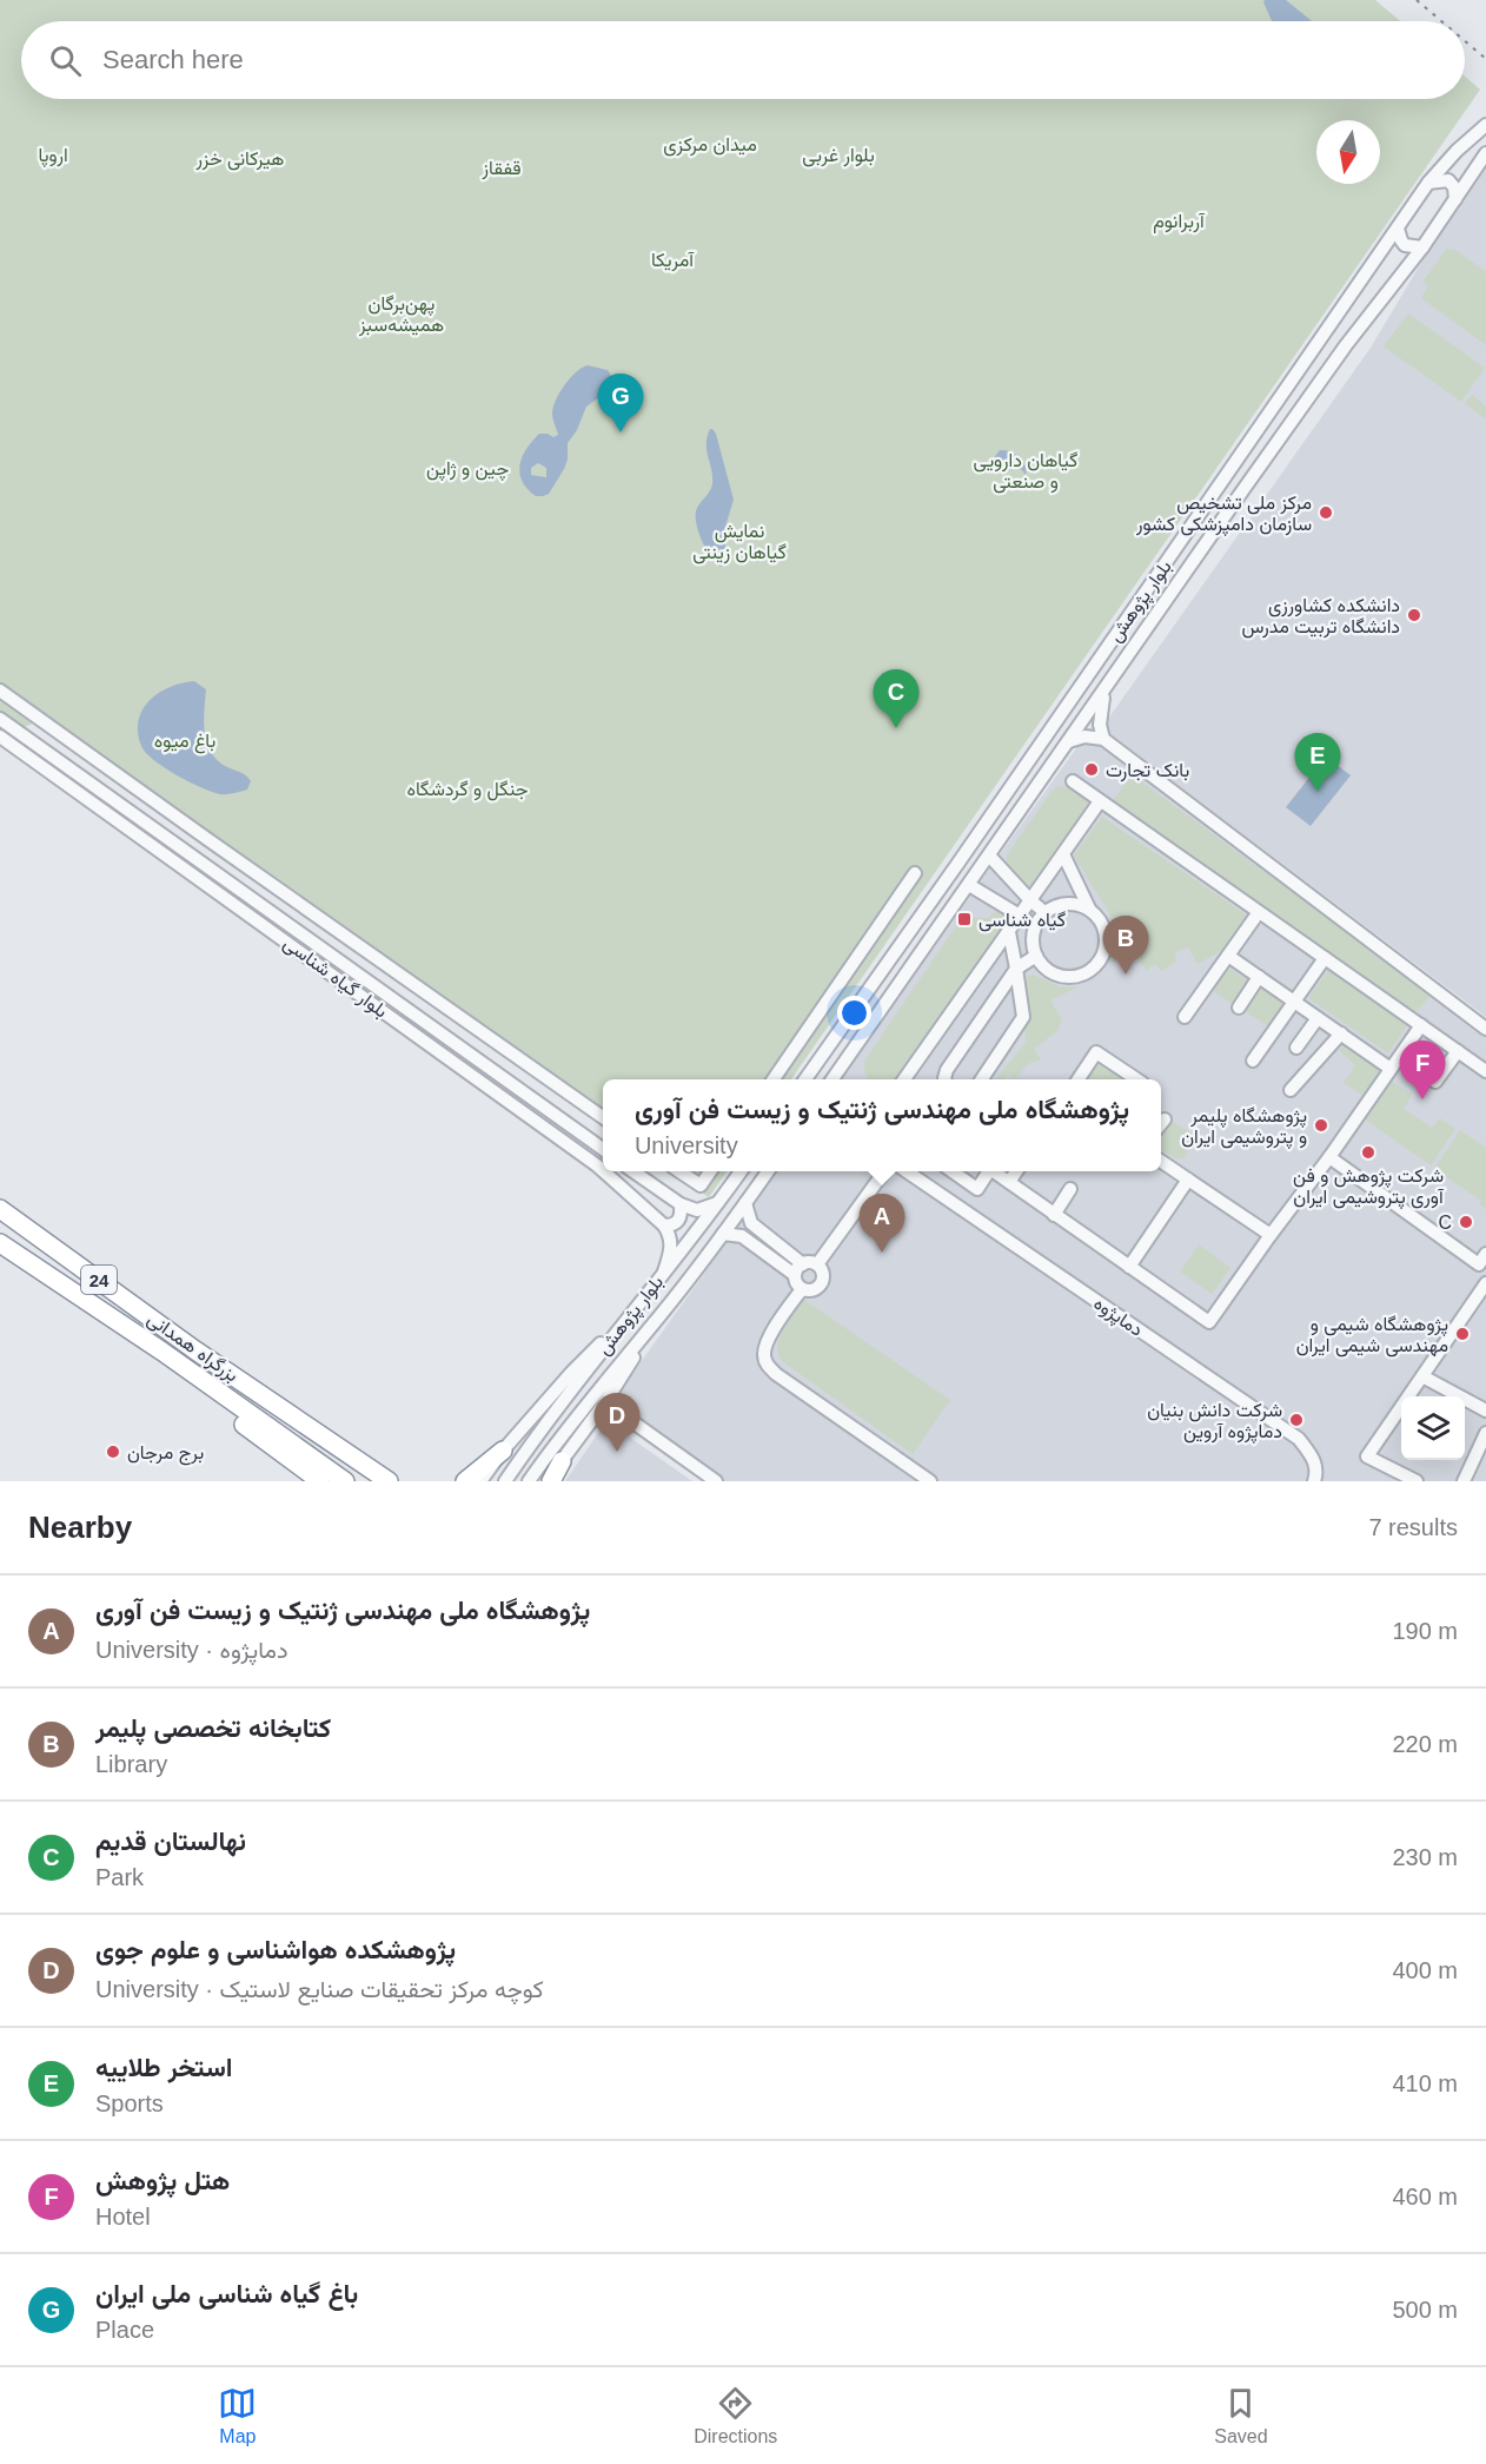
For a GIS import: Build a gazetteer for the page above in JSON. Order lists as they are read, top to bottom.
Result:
{
  "streets": {
    "highway": ["24", "بزرگراه همدانی"],
    "street": ["بلوار پژوهش", "بلوار گیاه شناسی", "دماپژوه"]
  },
  "parks": [
    "میدان مرکزی",
    "اروپا",
    "بلوار غربی",
    "هیرکانی خزر",
    "قفقاز",
    "آربرانوم",
    "آمریکا",
    "پهن‌برگان همیشه‌سبز",
    "گیاهان دارویی و صنعتی",
    "چین و ژاپن",
    "نمایش گیاهان زینتی",
    "باغ میوه",
    "جنگل و گردشگاه"
  ],
  "places": {
    "other": [
      "مرکز ملی تشخیص سازمان دامپزشکی کشور",
      "دانشکده کشاورزی دانشگاه تربیت مدرس",
      "بانک تجارت",
      "پژوهشگاه پلیمر و پتروشیمی ایران",
      "شرکت پژوهش و فن آوری پتروشیمی ایران",
      "C",
      "پژوهشگاه شیمی و مهندسی شیمی ایران",
      "شرکت دانش بنیان دماپژوه آروین",
      "برج مرجان"
    ],
    "transit": ["گیاه شناسی"]
  },
  "north": "bottom",
  "page": {
    "search": "Search here",
    "pins": [
      "G",
      "C",
      "E",
      "B",
      "F",
      "A",
      "D"
    ],
    "popup": ["پژوهشگاه ملی مهندسی ژنتیک و زیست فن آوری", "University"],
    "heading": ["Nearby", "7 results"],
    "list": [
      {
        "mark": "A",
        "name": "پژوهشگاه ملی مهندسی ژنتیک و زیست فن آوری",
        "note": "University · دماپژوه",
        "value": "190 m"
      },
      {
        "mark": "B",
        "name": "کتابخانه تخصصی پلیمر",
        "note": "Library",
        "value": "220 m"
      },
      {
        "mark": "C",
        "name": "نهالستان قدیم",
        "note": "Park",
        "value": "230 m"
      },
      {
        "mark": "D",
        "name": "پژوهشکده هواشناسی و علوم جوی",
        "note": "University · کوچه مرکز تحقیقات صنایع لاستیک",
        "value": "400 m"
      },
      {
        "mark": "E",
        "name": "استخر طلاییه",
        "note": "Sports",
        "value": "410 m"
      },
      {
        "mark": "F",
        "name": "هتل پژوهش",
        "note": "Hotel",
        "value": "460 m"
      },
      {
        "mark": "G",
        "name": "باغ گیاه‌ شناسی ملی ایران",
        "note": "Place",
        "value": "500 m"
      }
    ],
    "nav": ["Map", "Directions", "Saved"]
  }
}
